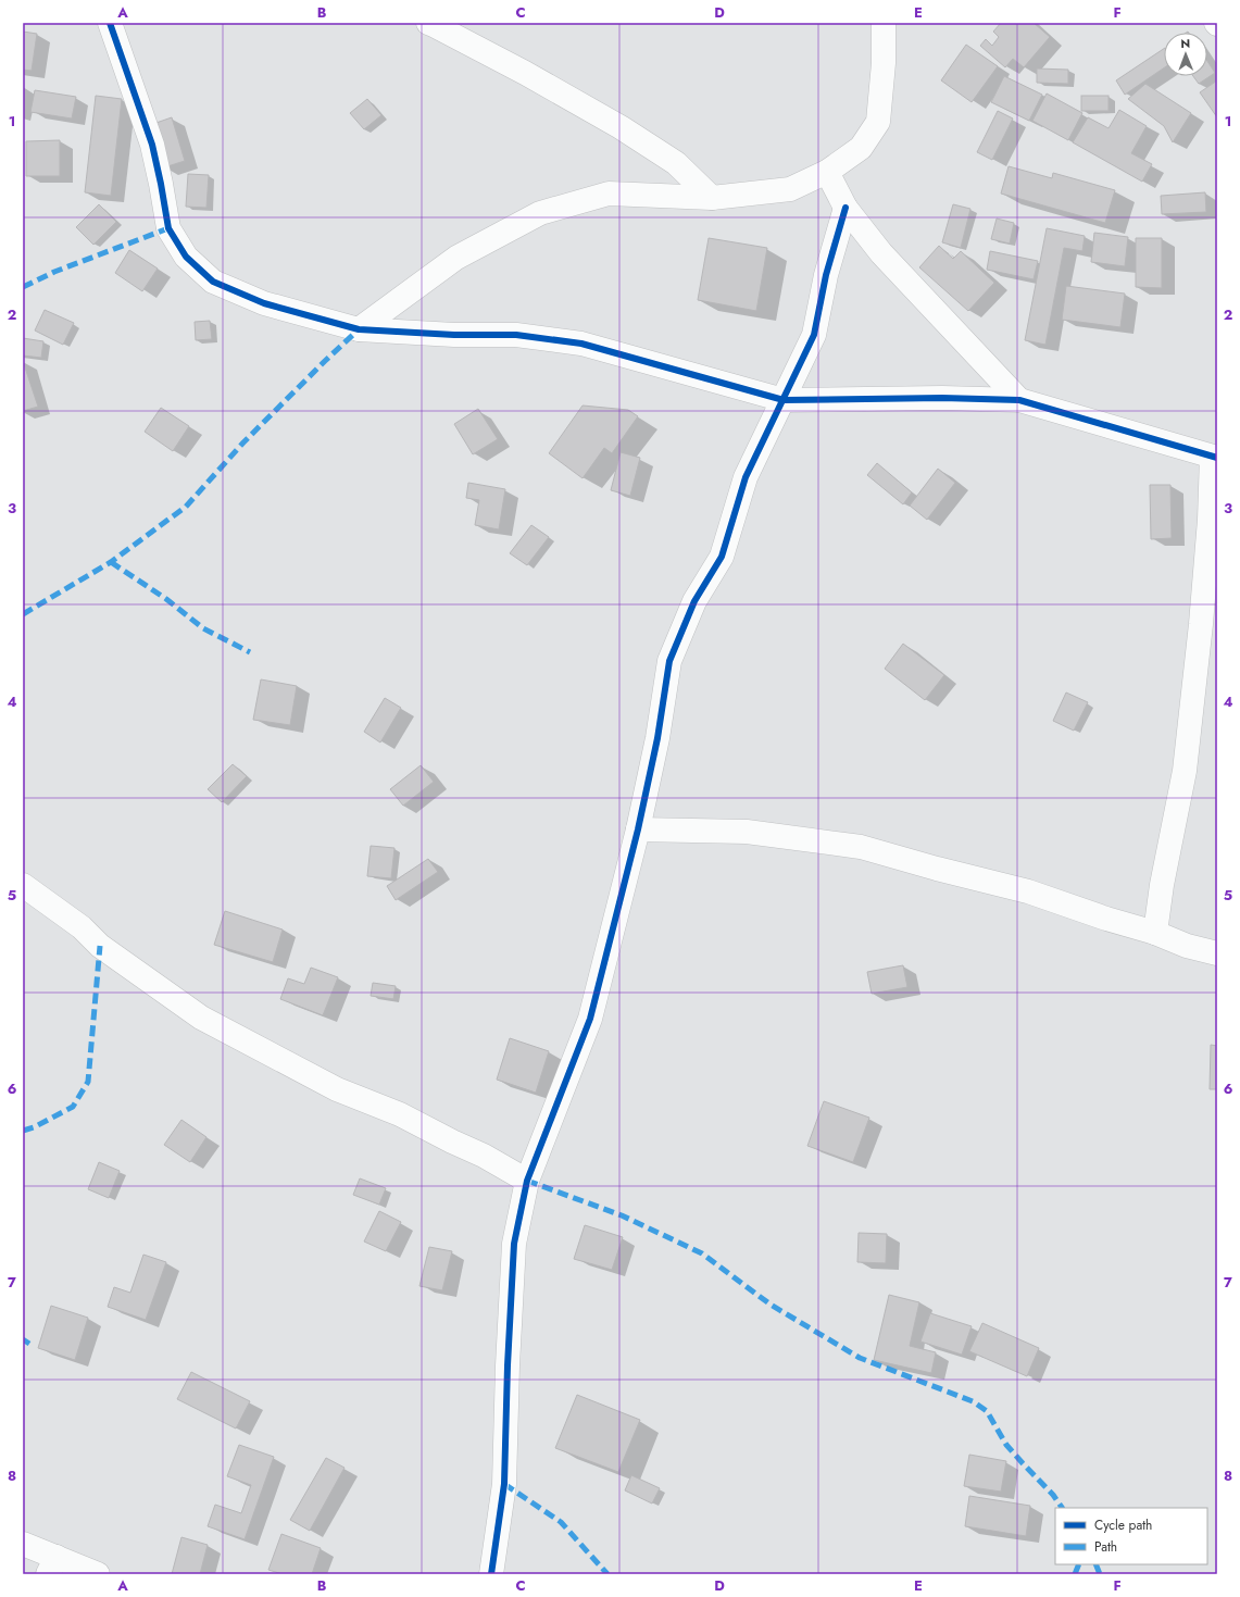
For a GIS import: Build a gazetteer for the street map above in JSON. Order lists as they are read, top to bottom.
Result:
{
  "legend": ["Cycle path", "Path"],
  "north": "top",
  "grid": {
    "columns": [
      "A",
      "B",
      "C",
      "D",
      "E",
      "F"
    ],
    "rows": [
      "1",
      "2",
      "3",
      "4",
      "5",
      "6",
      "7",
      "8"
    ]
  }
}
